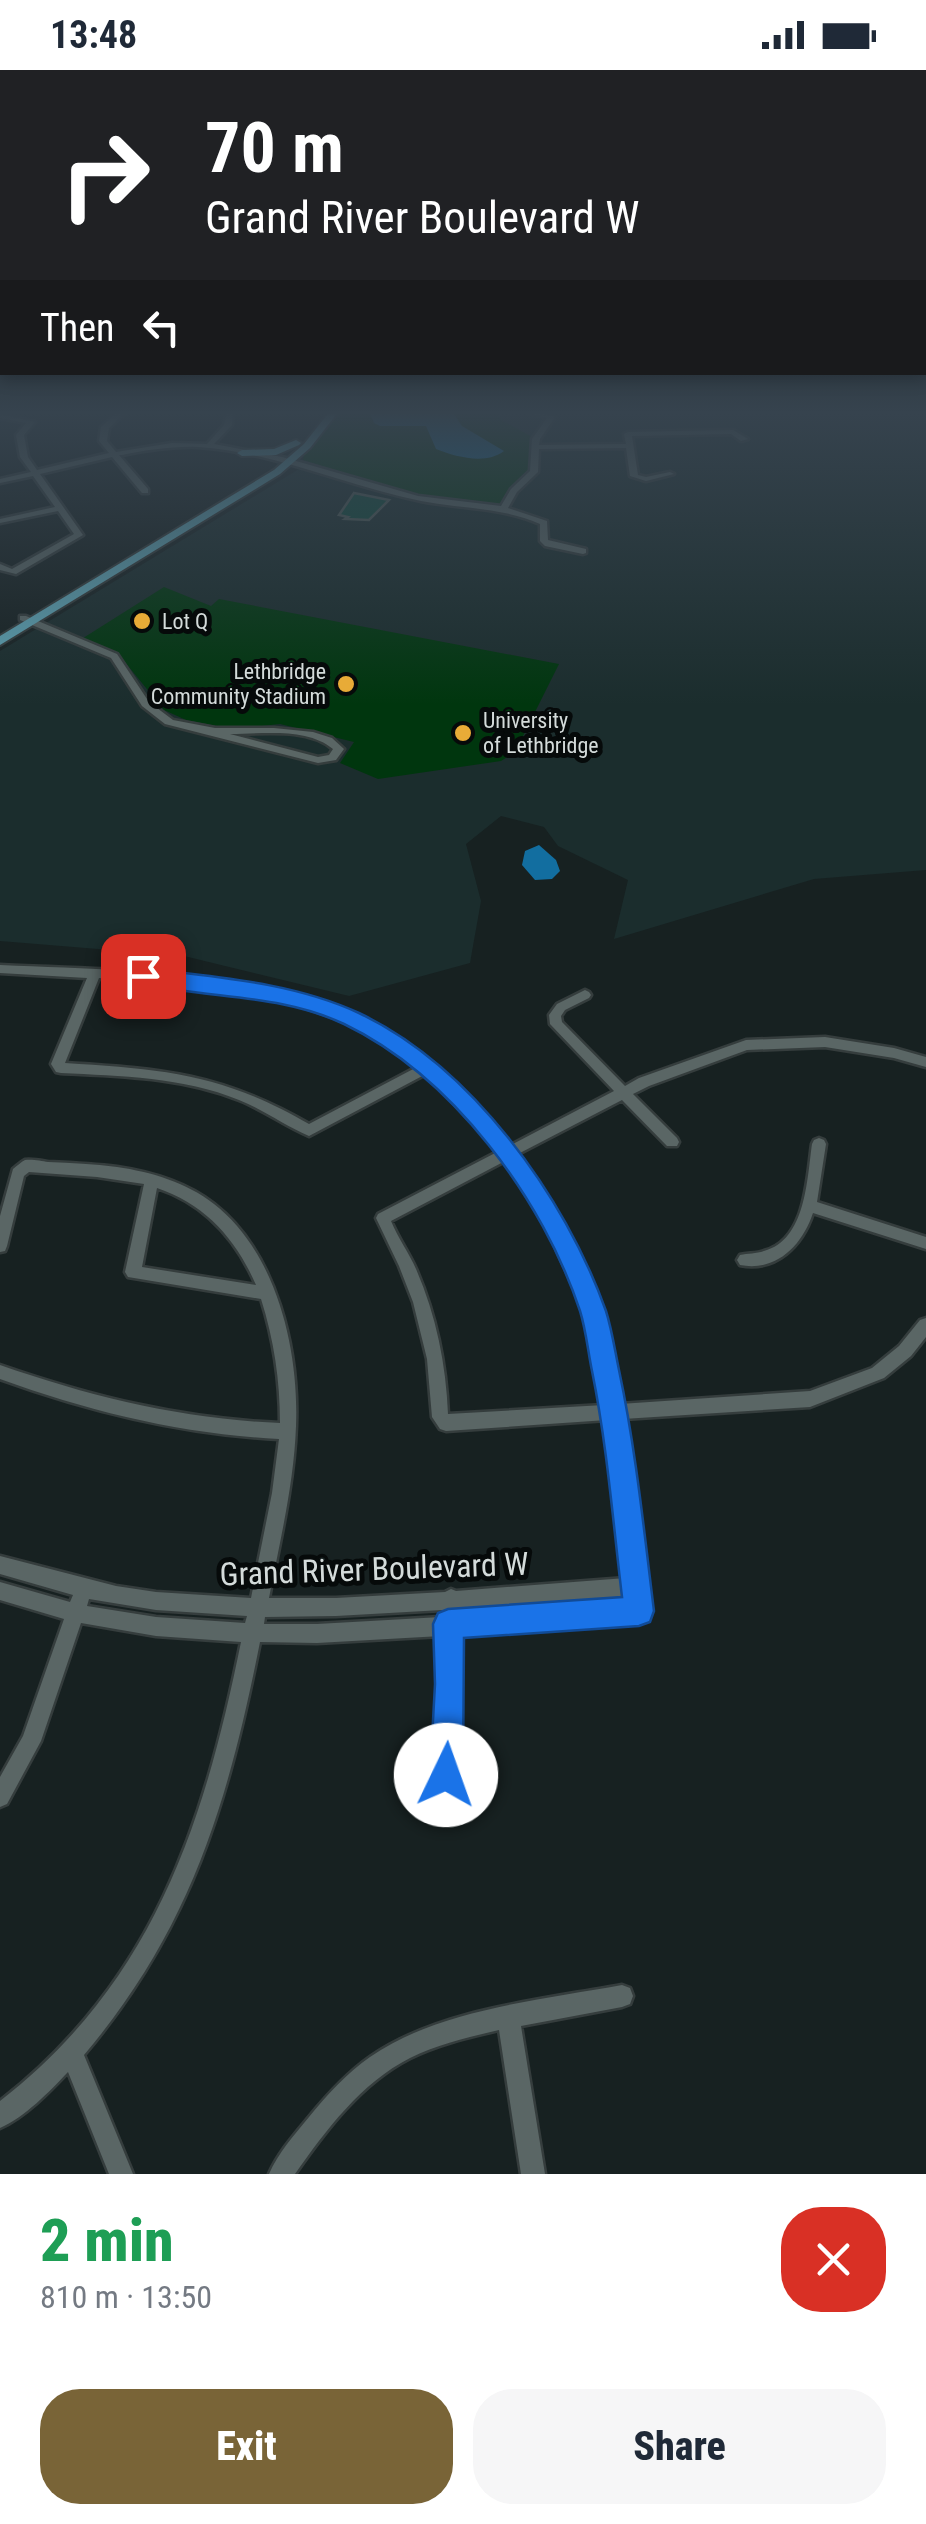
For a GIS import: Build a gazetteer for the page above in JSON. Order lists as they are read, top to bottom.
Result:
{
  "streets": {
    "street": ["Grand River Boulevard W"]
  },
  "places": ["Lot Q", "Lethbridge Community Stadium", "University of Lethbridge"],
  "page": {
    "status": "13:48",
    "turn": ["70 m", "Grand River Boulevard W"],
    "then": "Then",
    "heading": ["2 min", "810 m · 13:50"],
    "buttons": ["Exit", "Share"]
  }
}
